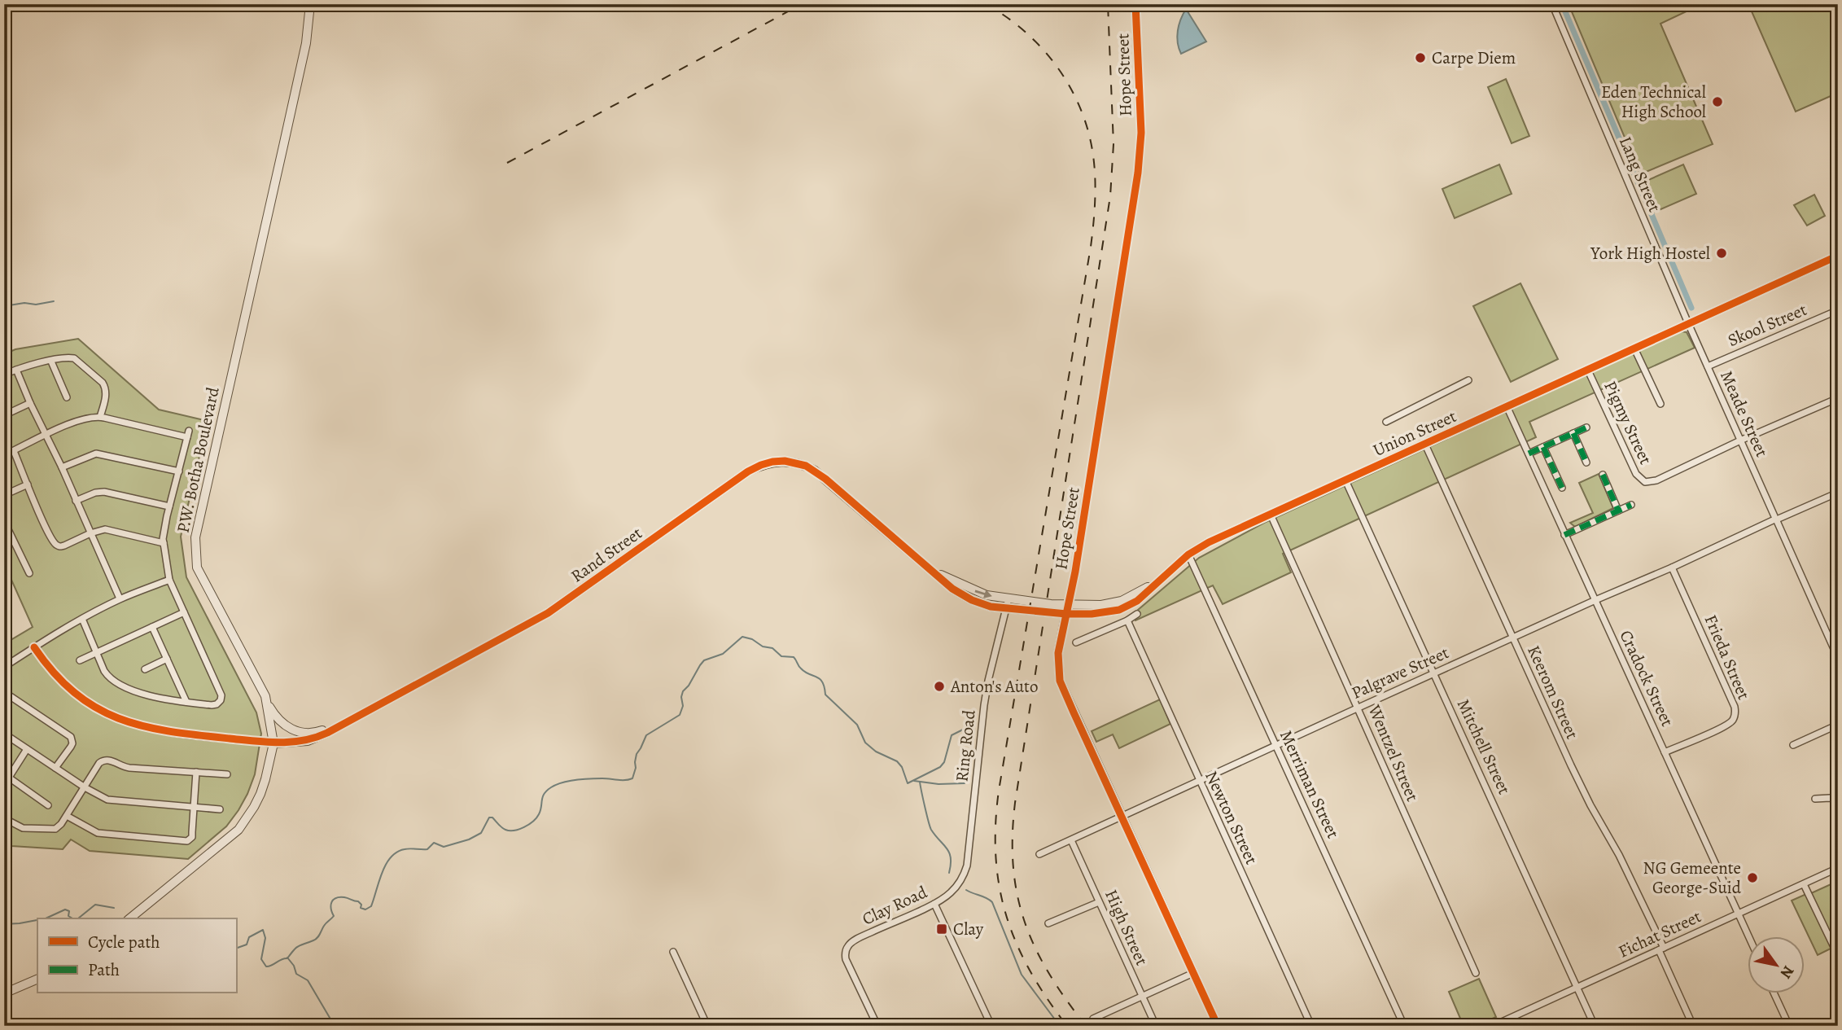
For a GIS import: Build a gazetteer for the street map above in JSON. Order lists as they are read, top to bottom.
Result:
{
  "streets": {
    "street": [
      "Hope Street",
      "Lang Street",
      "Skool Street",
      "Meade Street",
      "Pigmy Street",
      "Union Street",
      "P.W. Botha Boulevard",
      "Rand Street",
      "Frieda Street",
      "Palgrave Street",
      "Cradock Street",
      "Keerom Street",
      "Ring Road",
      "Mitchell Street",
      "Wentzel Street",
      "Merriman Street",
      "Newton Street",
      "Clay Road",
      "High Street",
      "Fichat Street"
    ]
  },
  "crossings": [
    ["Hope Street", "Union Street"],
    ["Hope Street", "Palgrave Street"],
    ["Lang Street", "Meade Street"],
    ["Lang Street", "Union Street"],
    ["Skool Street", "Meade Street"],
    ["Meade Street", "Pigmy Street"],
    ["Meade Street", "Union Street"],
    ["Meade Street", "Palgrave Street"],
    ["Pigmy Street", "Union Street"],
    ["Union Street", "Rand Street"],
    ["Union Street", "Cradock Street"],
    ["Union Street", "Keerom Street"],
    ["Union Street", "Ring Road"],
    ["Union Street", "Mitchell Street"],
    ["Union Street", "Wentzel Street"],
    ["Union Street", "Merriman Street"],
    ["P.W. Botha Boulevard", "Rand Street"],
    ["Rand Street", "Ring Road"],
    ["Frieda Street", "Palgrave Street"],
    ["Frieda Street", "Cradock Street"],
    ["Palgrave Street", "Cradock Street"],
    ["Palgrave Street", "Keerom Street"],
    ["Palgrave Street", "Mitchell Street"],
    ["Palgrave Street", "Wentzel Street"],
    ["Palgrave Street", "Merriman Street"],
    ["Palgrave Street", "Newton Street"],
    ["Palgrave Street", "High Street"],
    ["Cradock Street", "Fichat Street"],
    ["Keerom Street", "Fichat Street"],
    ["Ring Road", "Clay Road"],
    ["Mitchell Street", "Fichat Street"]
  ],
  "places": {
    "other": [
      "Carpe Diem",
      "Eden Technical High School",
      "York High Hostel",
      "Anton's Auto",
      "NG Gemeente George-Suid"
    ],
    "transit": ["Clay"]
  },
  "legend": ["Cycle path", "Path"],
  "north": "bottom right"
}
